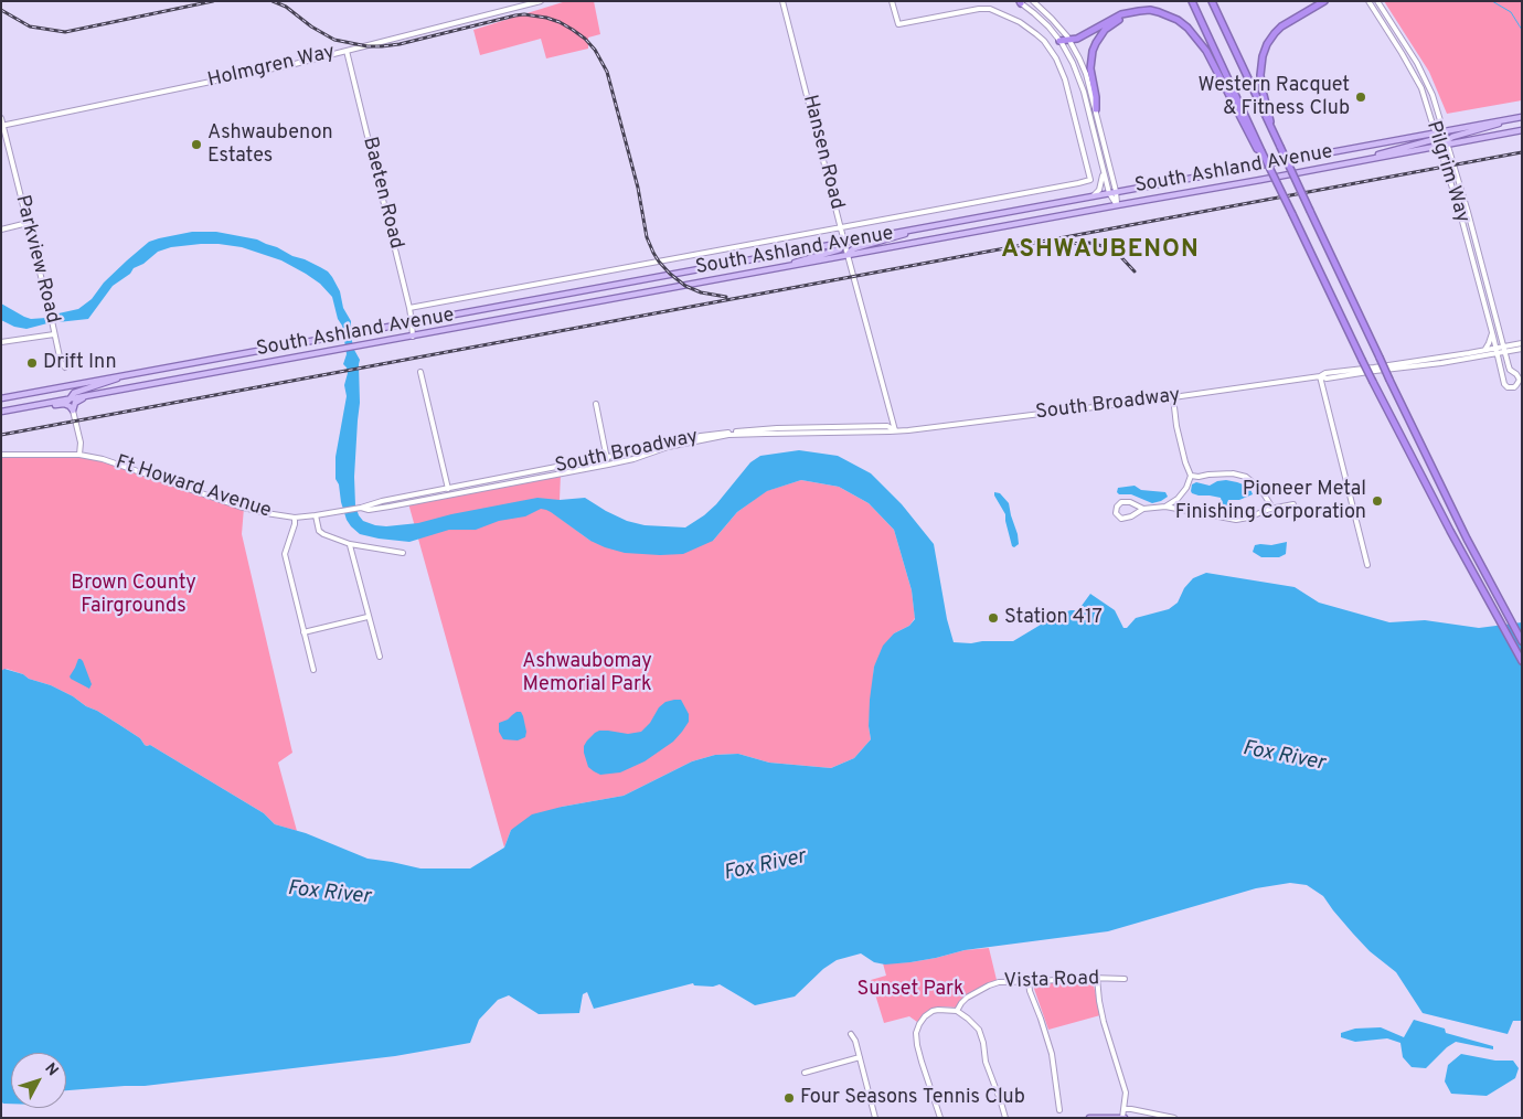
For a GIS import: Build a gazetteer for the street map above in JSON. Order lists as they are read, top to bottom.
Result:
{
  "streets": {
    "main road": ["South Ashland Avenue"],
    "street": [
      "Holmgren Way",
      "Hansen Road",
      "Pilgrim Way",
      "Baeten Road",
      "Parkview Road",
      "South Broadway",
      "Ft Howard Avenue",
      "Vista Road"
    ]
  },
  "crossings": [
    ["Holmgren Way", "Baeten Road"],
    ["Holmgren Way", "Parkview Road"],
    ["Hansen Road", "South Ashland Avenue"],
    ["Hansen Road", "South Broadway"],
    ["South Ashland Avenue", "Pilgrim Way"],
    ["South Ashland Avenue", "Baeten Road"],
    ["Pilgrim Way", "South Broadway"],
    ["South Broadway", "Ft Howard Avenue"]
  ],
  "districts": ["ASHWAUBENON"],
  "water": ["Fox River"],
  "parks": ["Brown County Fairgrounds", "Ashwaubomay Memorial Park", "Sunset Park"],
  "places": [
    "Western Racquet & Fitness Club",
    "Ashwaubenon Estates",
    "Drift Inn",
    "Pioneer Metal Finishing Corporation",
    "Station 417",
    "Four Seasons Tennis Club"
  ],
  "north": "top right"
}
